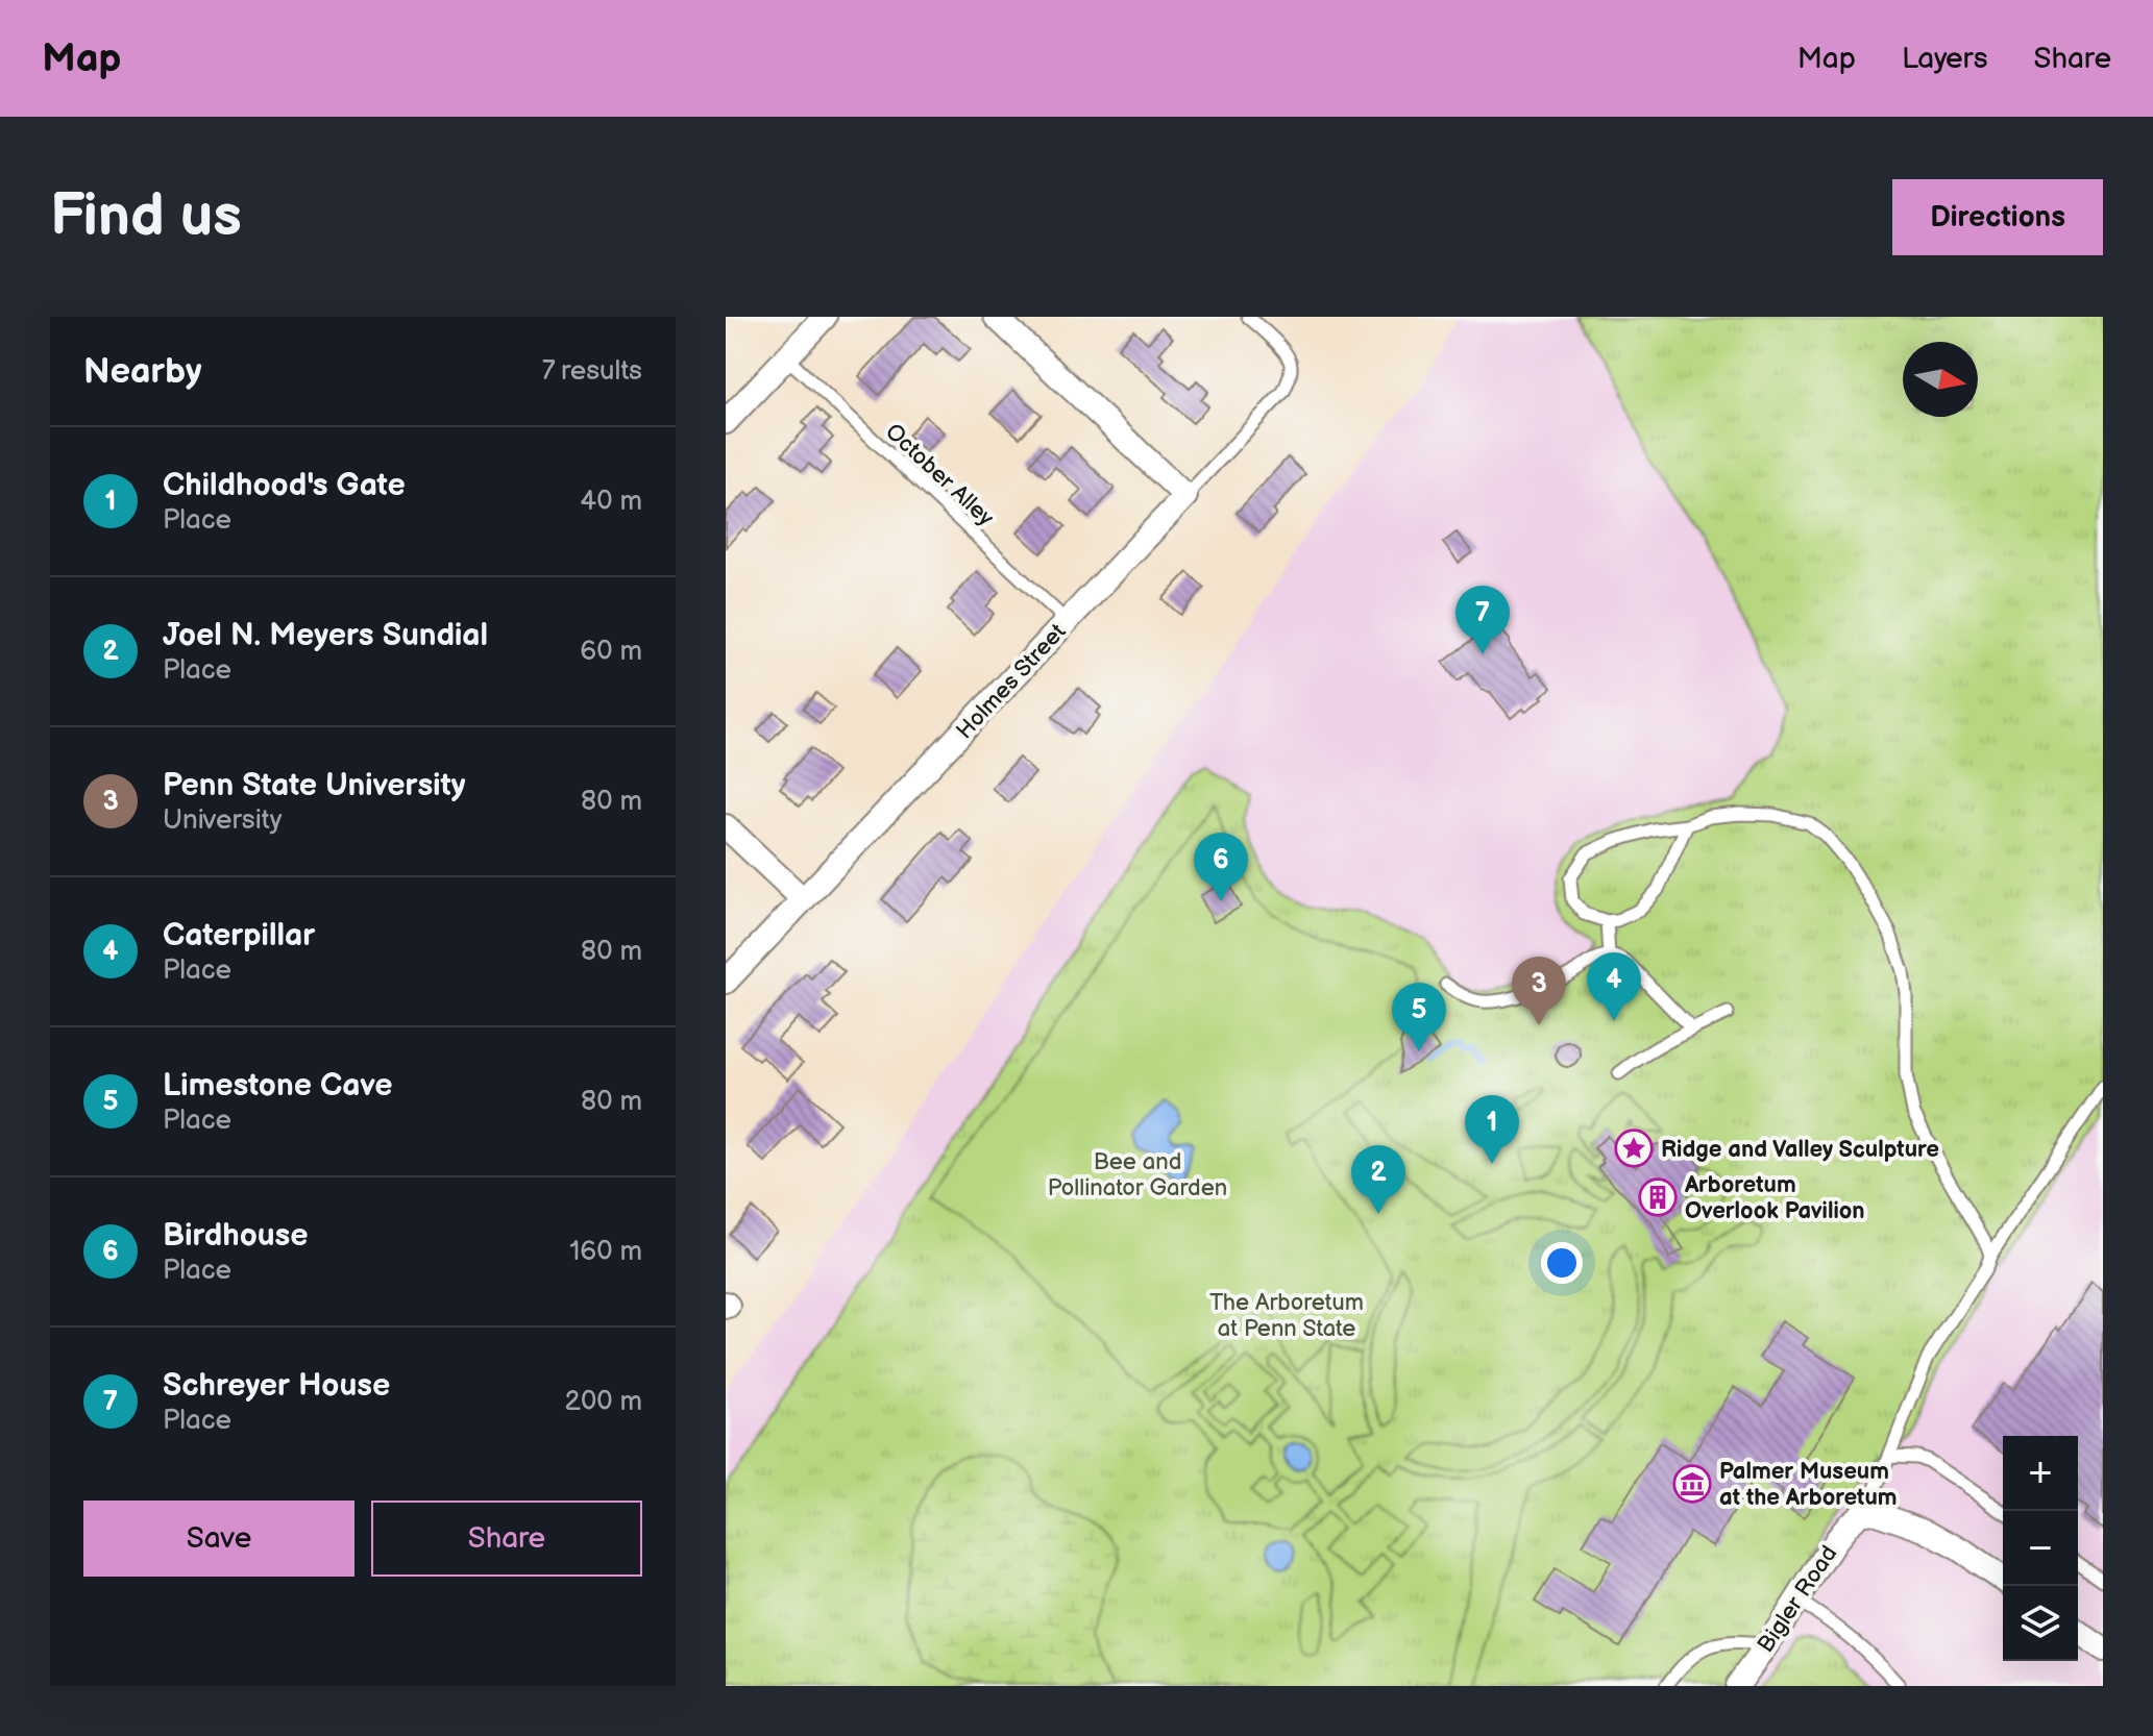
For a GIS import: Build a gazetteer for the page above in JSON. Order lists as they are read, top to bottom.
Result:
{
  "streets": {
    "street": ["Holmes Street", "Bigler Road"],
    "lane": ["October Alley"]
  },
  "crossings": [
    ["October Alley", "Holmes Street"]
  ],
  "parks": ["Bee and Pollinator Garden", "The Arboretum at Penn State"],
  "places": {
    "place": ["Ridge and Valley Sculpture"],
    "building": ["Arboretum Overlook Pavilion"],
    "museum": ["Palmer Museum at the Arboretum"]
  },
  "north": "right",
  "page": {
    "header": "Map",
    "nav": ["Map", "Layers", "Share"],
    "buttons": [
      "Directions",
      ["Save", "Share"]
    ],
    "title": "Find us",
    "heading": ["Nearby", "7 results"],
    "list": [
      {
        "mark": "1",
        "name": "Childhood's Gate",
        "note": "Place",
        "value": "40 m"
      },
      {
        "mark": "2",
        "name": "Joel N. Meyers Sundial",
        "note": "Place",
        "value": "60 m"
      },
      {
        "mark": "3",
        "name": "Penn State University",
        "note": "University",
        "value": "80 m"
      },
      {
        "mark": "4",
        "name": "Caterpillar",
        "note": "Place",
        "value": "80 m"
      },
      {
        "mark": "5",
        "name": "Limestone Cave",
        "note": "Place",
        "value": "80 m"
      },
      {
        "mark": "6",
        "name": "Birdhouse",
        "note": "Place",
        "value": "160 m"
      },
      {
        "mark": "7",
        "name": "Schreyer House",
        "note": "Place",
        "value": "200 m"
      }
    ],
    "pins": [
      "7",
      "6",
      "4",
      "3",
      "5",
      "1",
      "2"
    ],
    "map_buttons": ["+", "−"]
  }
}
